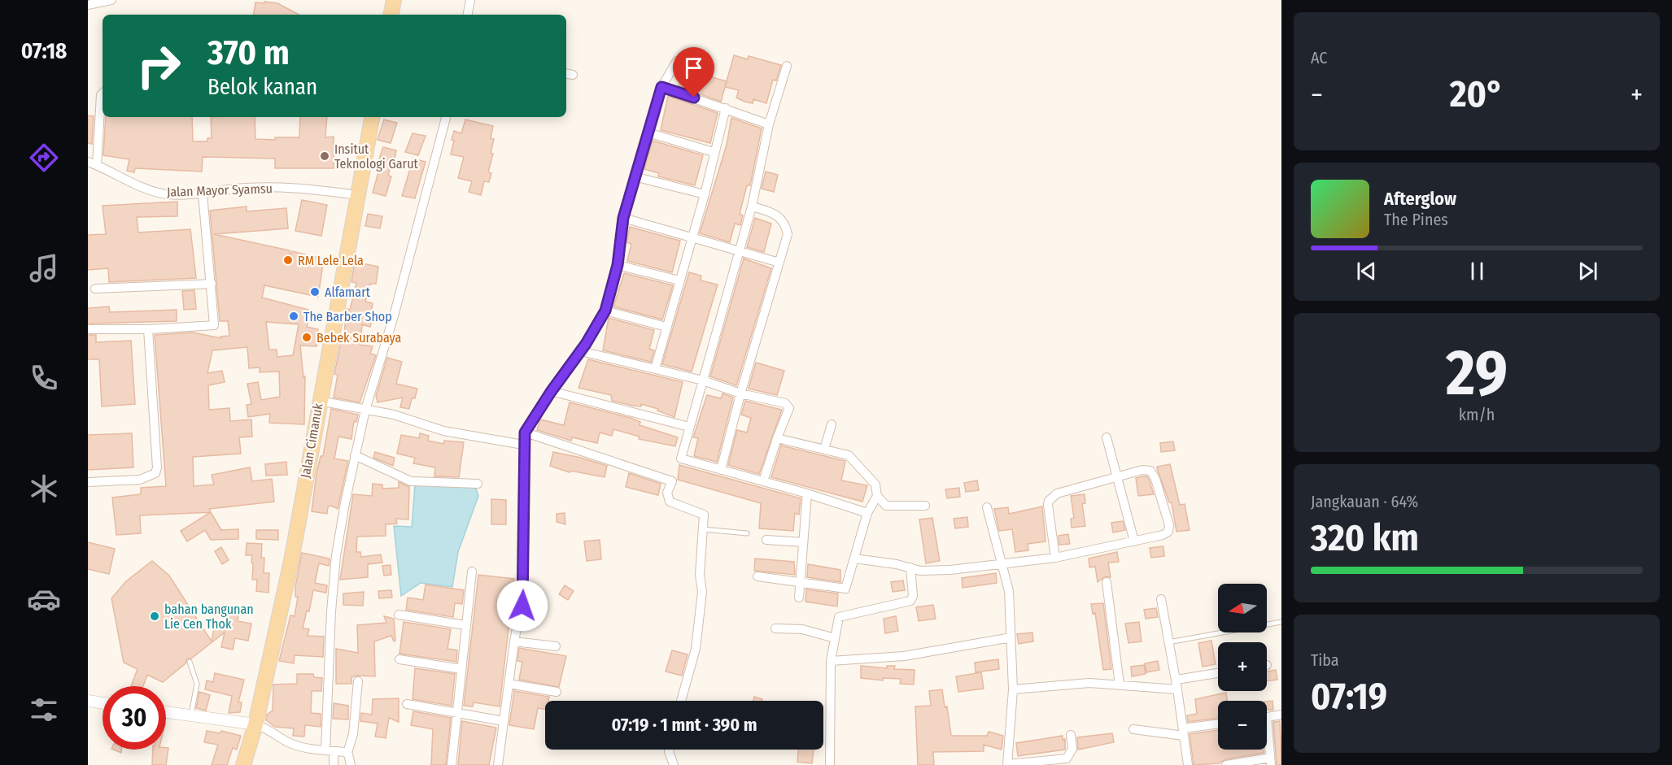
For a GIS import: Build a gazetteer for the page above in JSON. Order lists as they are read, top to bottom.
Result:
{
  "streets": {
    "main road": ["Jalan Cimanuk"],
    "street": ["Jalan Mayor Syamsu"]
  },
  "crossings": [
    ["Jalan Mayor Syamsu", "Jalan Cimanuk"]
  ],
  "places": [
    "Insitut Teknologi Garut",
    "RM Lele Lela",
    "Alfamart",
    "The Barber Shop",
    "Bebek Surabaya",
    "bahan bangunan Lie Cen Thok"
  ],
  "north": "left",
  "page": {
    "tabs": "07:18",
    "tile": [
      "AC",
      ["29", "km/h"],
      ["Jangkauan · 64%", "320 km"],
      ["Tiba", "07:19"]
    ],
    "turn": ["370 m", "Belok kanan"],
    "heat": ["−", "20°", "+"],
    "song": ["Afterglow", "The Pines"],
    "map_buttons": ["+", "−"],
    "limit": "30",
    "trip": "07:19 · 1 mnt · 390 m"
  }
}
